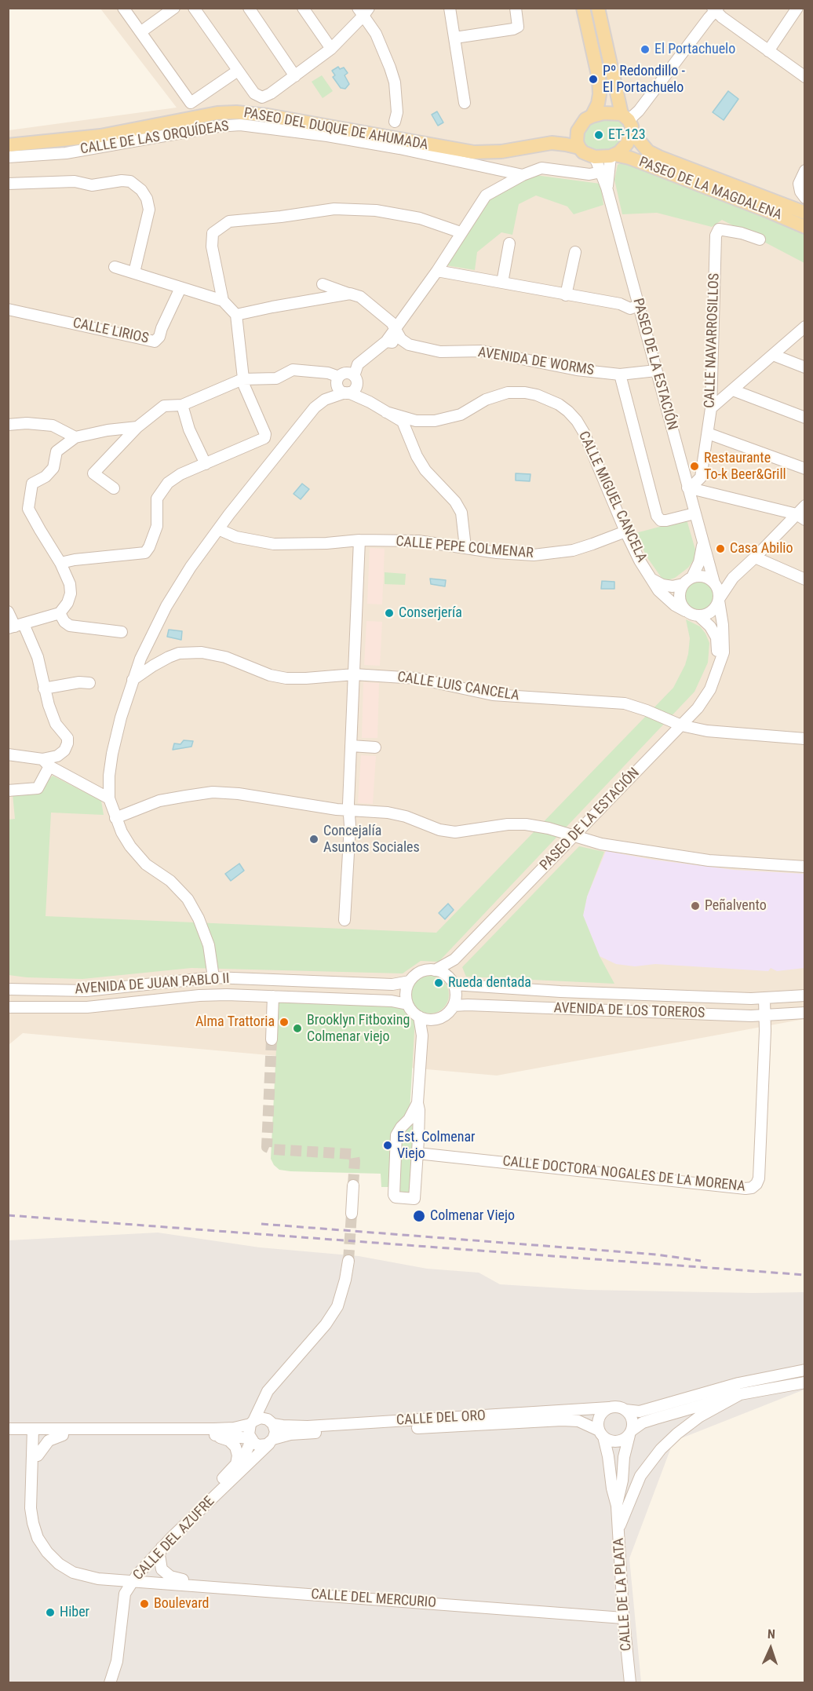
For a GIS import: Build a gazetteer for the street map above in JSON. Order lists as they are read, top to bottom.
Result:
{
  "streets": {
    "main road": ["PASEO DEL DUQUE DE AHUMADA", "PASEO DE LA MAGDALENA"],
    "street": [
      "CALLE DE LAS ORQUÍDEAS",
      "CALLE LIRIOS",
      "CALLE NAVARROSILLOS",
      "AVENIDA DE WORMS",
      "PASEO DE LA ESTACIÓN",
      "CALLE MIGUEL CANCELA",
      "CALLE PEPE COLMENAR",
      "CALLE LUIS CANCELA",
      "AVENIDA DE JUAN PABLO II",
      "AVENIDA DE LOS TOREROS",
      "CALLE DOCTORA NOGALES DE LA MORENA",
      "CALLE DEL ORO",
      "CALLE DEL AZUFRE",
      "CALLE DE LA PLATA",
      "CALLE DEL MERCURIO"
    ]
  },
  "crossings": [
    ["PASEO DEL DUQUE DE AHUMADA", "PASEO DE LA MAGDALENA"],
    ["PASEO DEL DUQUE DE AHUMADA", "PASEO DE LA ESTACIÓN"],
    ["PASEO DE LA MAGDALENA", "PASEO DE LA ESTACIÓN"],
    ["CALLE NAVARROSILLOS", "PASEO DE LA ESTACIÓN"],
    ["AVENIDA DE WORMS", "PASEO DE LA ESTACIÓN"],
    ["PASEO DE LA ESTACIÓN", "CALLE MIGUEL CANCELA"],
    ["PASEO DE LA ESTACIÓN", "CALLE LUIS CANCELA"],
    ["PASEO DE LA ESTACIÓN", "AVENIDA DE JUAN PABLO II"],
    ["PASEO DE LA ESTACIÓN", "AVENIDA DE LOS TOREROS"],
    ["CALLE MIGUEL CANCELA", "CALLE PEPE COLMENAR"],
    ["AVENIDA DE JUAN PABLO II", "AVENIDA DE LOS TOREROS"],
    ["AVENIDA DE LOS TOREROS", "CALLE DOCTORA NOGALES DE LA MORENA"],
    ["CALLE DEL ORO", "CALLE DEL AZUFRE"],
    ["CALLE DEL ORO", "CALLE DE LA PLATA"],
    ["CALLE DEL AZUFRE", "CALLE DEL MERCURIO"],
    ["CALLE DE LA PLATA", "CALLE DEL MERCURIO"]
  ],
  "places": [
    "El Portachuelo",
    "Pº Redondillo - El Portachuelo",
    "ET-123",
    "Restaurante To-k Beer&Grill",
    "Casa Abilio",
    "Conserjería",
    "Concejalía Asuntos Sociales",
    "Peñalvento",
    "Rueda dentada",
    "Alma Trattoria",
    "Brooklyn Fitboxing Colmenar viejo",
    "Est. Colmenar Viejo",
    "Colmenar Viejo",
    "Boulevard",
    "Hiber"
  ],
  "north": "top"
}
